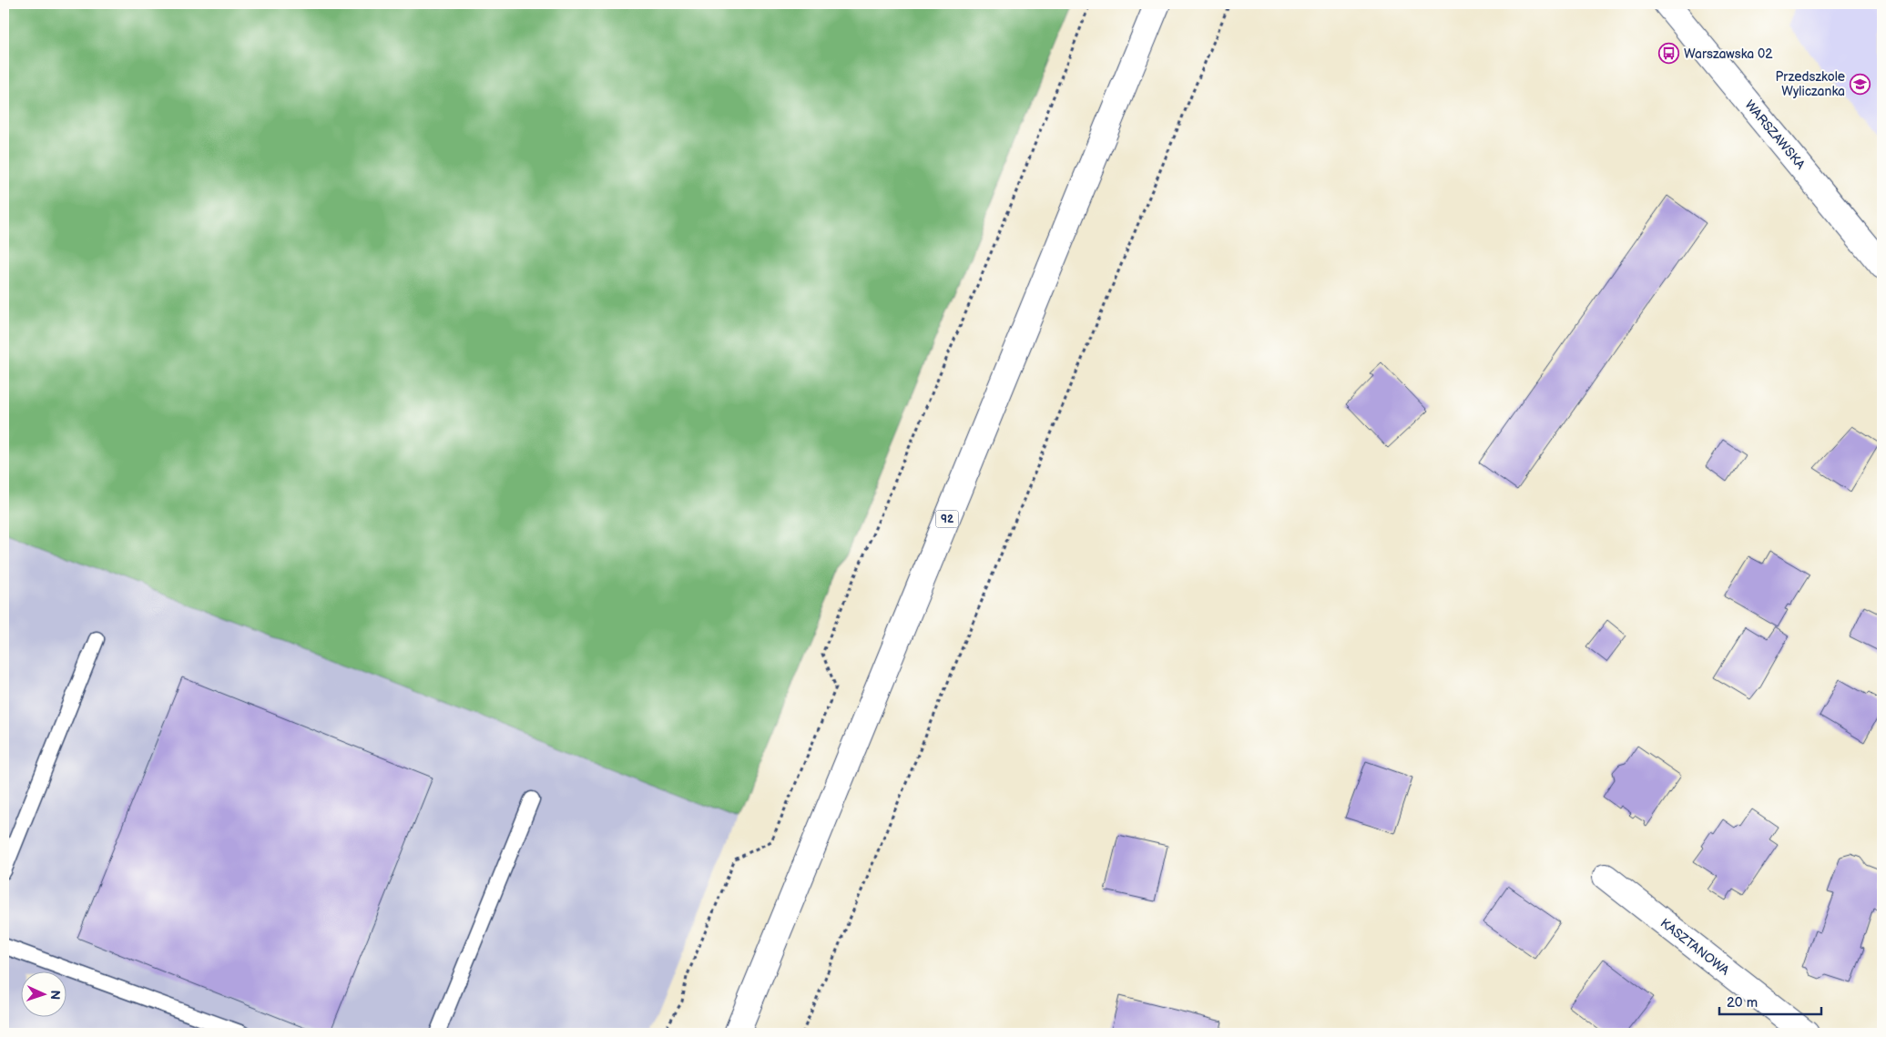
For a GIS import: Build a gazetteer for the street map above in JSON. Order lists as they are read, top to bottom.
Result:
{
  "streets": {
    "main road": ["WARSZAWSKA", "92", "KASZTANOWA"]
  },
  "places": {
    "bus stop": ["Warszawska 02"],
    "school or university": ["Przedszkole Wyliczanka"]
  },
  "scale_bar": "20 m",
  "north": "right"
}
